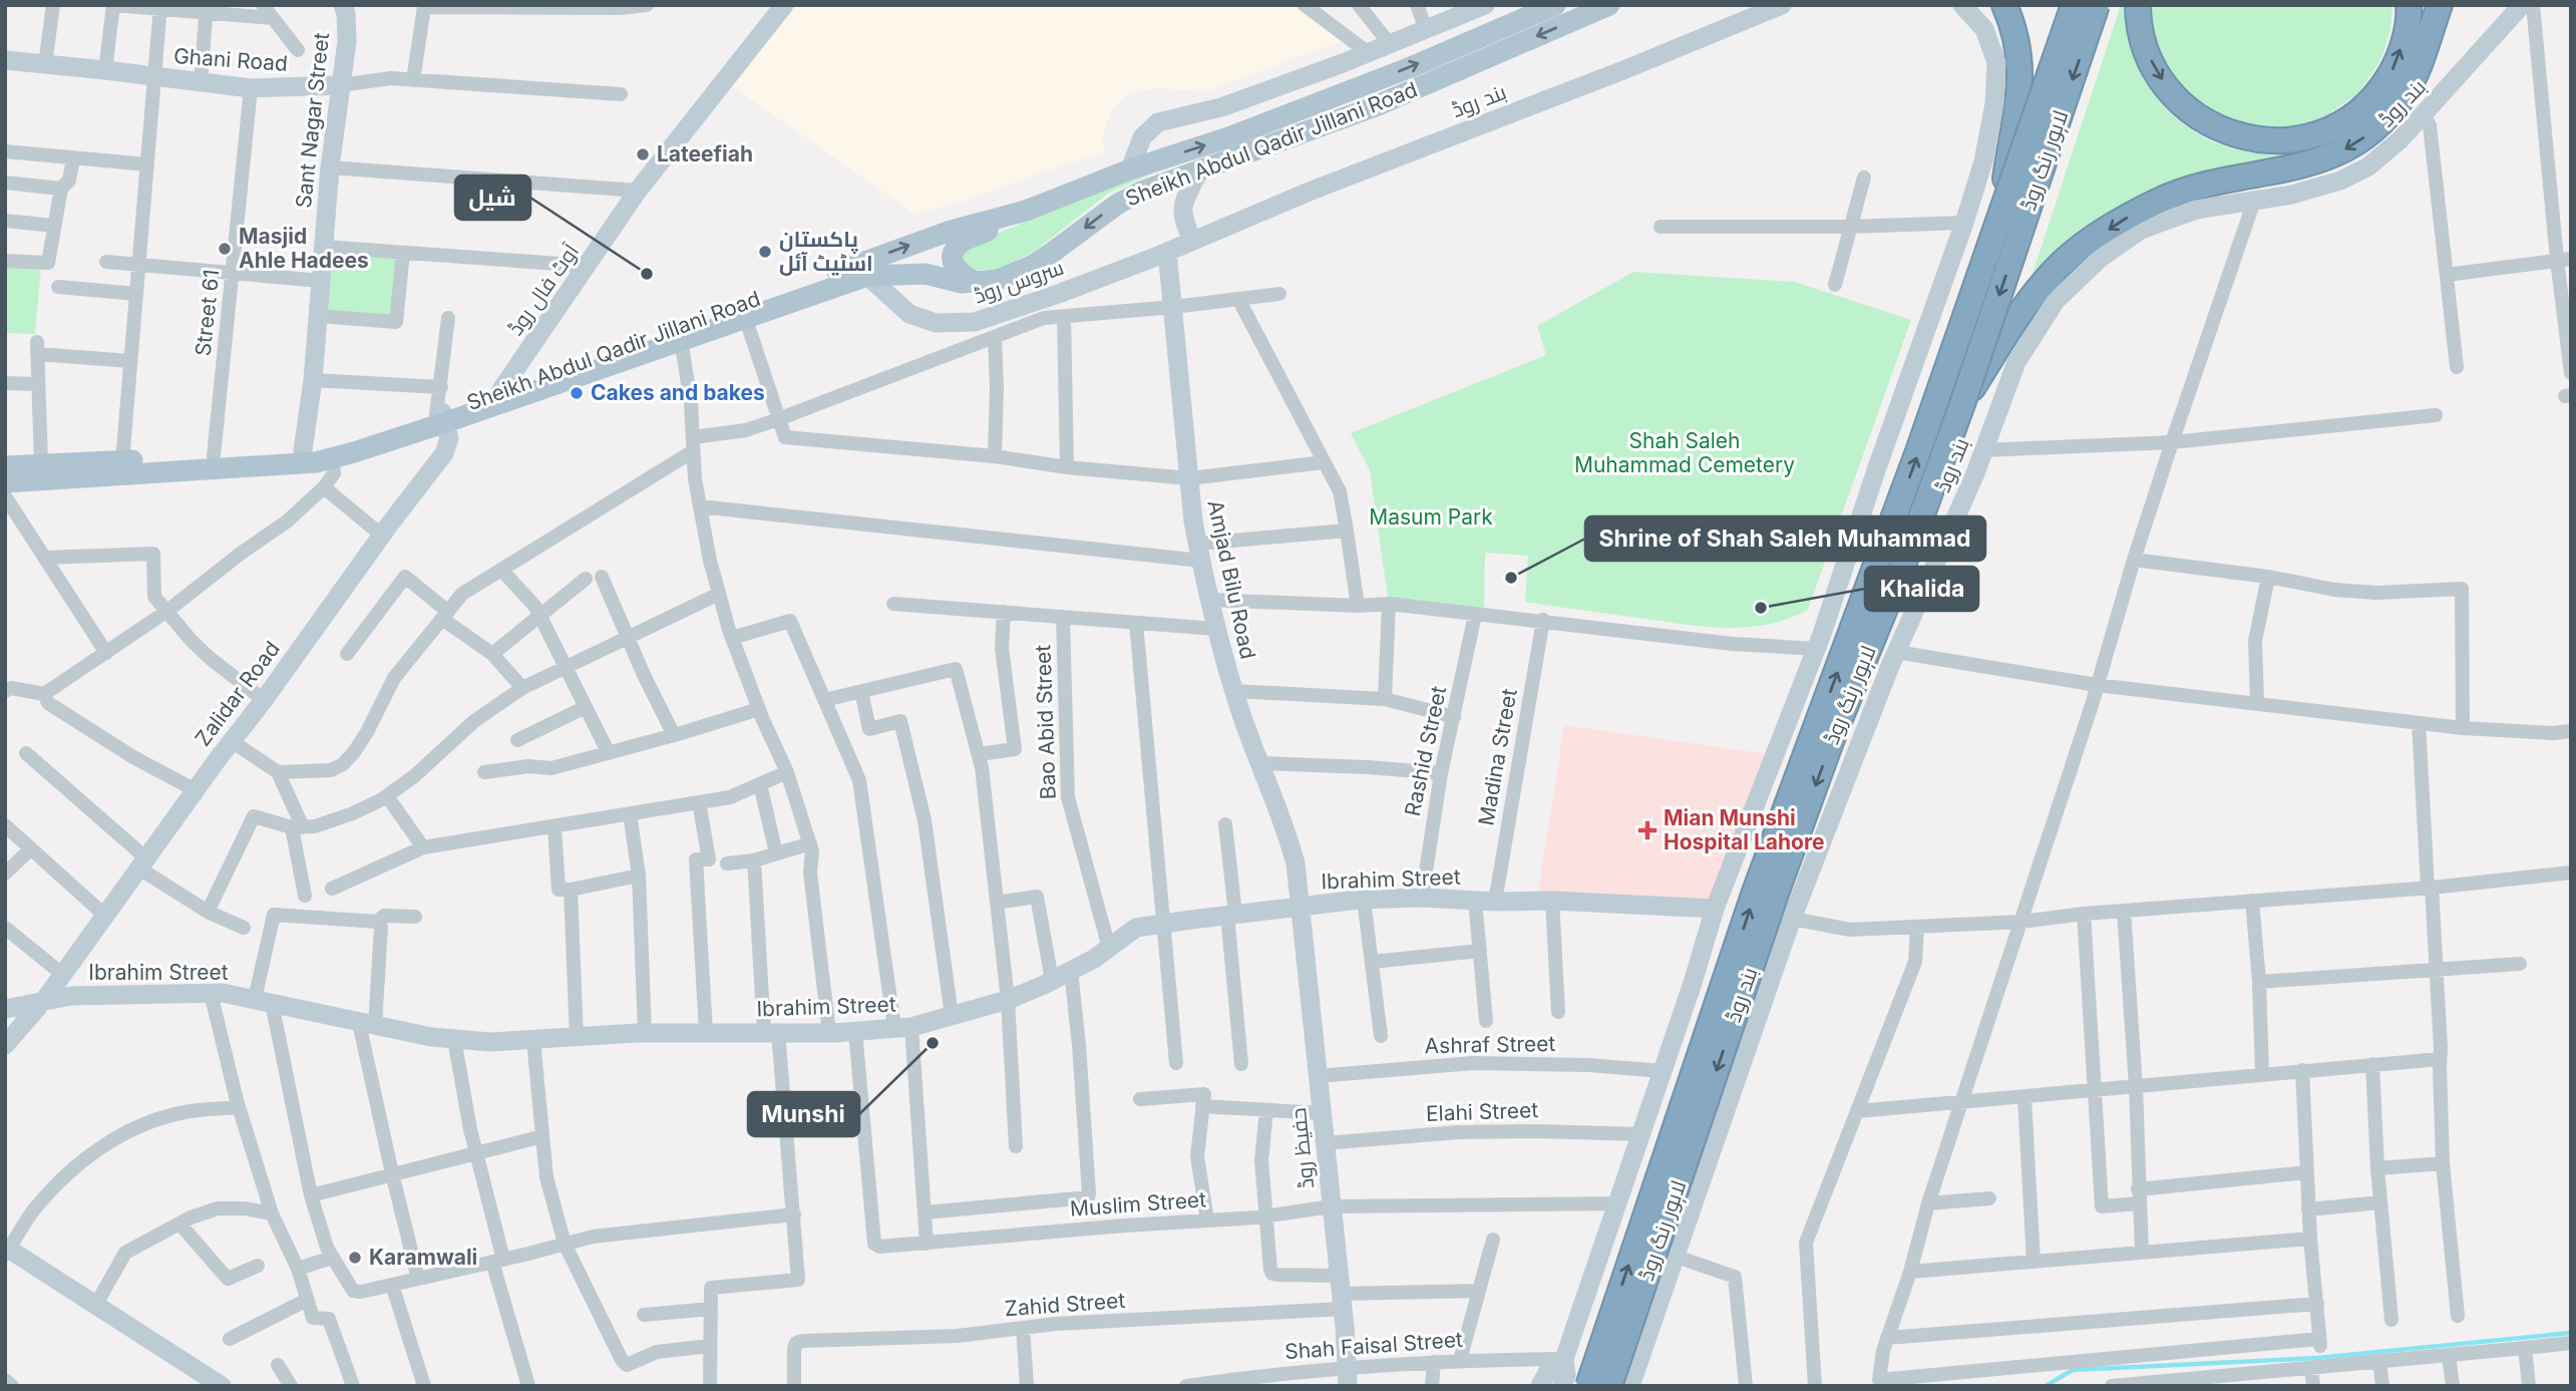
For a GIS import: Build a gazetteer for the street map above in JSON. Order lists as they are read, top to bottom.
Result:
{
  "streets": {
    "highway": ["لاہور رنگ روڈ"],
    "main road": [
      "Ghani Road",
      "بند روڈ",
      "Sant Nagar Street",
      "Sheikh Abdul Qadir Jillani Road",
      "سروس روڈ",
      "آوٹ فال روڈ",
      "Amjad Bilu Road",
      "Zalidar Road",
      "Ibrahim Street",
      "حفیظ روڈ"
    ],
    "street": [
      "Street 61",
      "Bao Abid Street",
      "Rashid Street",
      "Madina Street",
      "Ashraf Street",
      "Elahi Street",
      "Muslim Street",
      "Zahid Street",
      "Shah Faisal Street"
    ]
  },
  "crossings": [
    ["Ghani Road", "Sant Nagar Street"],
    ["Ghani Road", "Street 61"],
    ["بند روڈ", "سروس روڈ"],
    ["Sant Nagar Street", "Sheikh Abdul Qadir Jillani Road"],
    ["Sheikh Abdul Qadir Jillani Road", "سروس روڈ"],
    ["Sheikh Abdul Qadir Jillani Road", "آوٹ فال روڈ"],
    ["Sheikh Abdul Qadir Jillani Road", "Street 61"],
    ["Sheikh Abdul Qadir Jillani Road", "Zalidar Road"],
    ["سروس روڈ", "Amjad Bilu Road"],
    ["Amjad Bilu Road", "Ibrahim Street"],
    ["Amjad Bilu Road", "حفیظ روڈ"],
    ["Zalidar Road", "Ibrahim Street"],
    ["Bao Abid Street", "Ibrahim Street"],
    ["Rashid Street", "Ibrahim Street"],
    ["Madina Street", "Ibrahim Street"],
    ["Ibrahim Street", "حفیظ روڈ"],
    ["Ibrahim Street", "Muslim Street"],
    ["Ashraf Street", "حفیظ روڈ"],
    ["Elahi Street", "حفیظ روڈ"],
    ["حفیظ روڈ", "Muslim Street"],
    ["حفیظ روڈ", "Zahid Street"],
    ["حفیظ روڈ", "Shah Faisal Street"]
  ],
  "parks": ["Shah Saleh Muhammad Cemetery", "Masum Park"],
  "places": {
    "other": [
      "Lateefiah",
      "Masjid Ahle Hadees",
      "پاکستان اسٹیٹ آئل",
      "شیل",
      "Cakes and bakes",
      "Shrine of Shah Saleh Muhammad",
      "Khalida",
      "Munshi",
      "Karamwali"
    ],
    "health": ["Mian Munshi Hospital Lahore"]
  }
}
